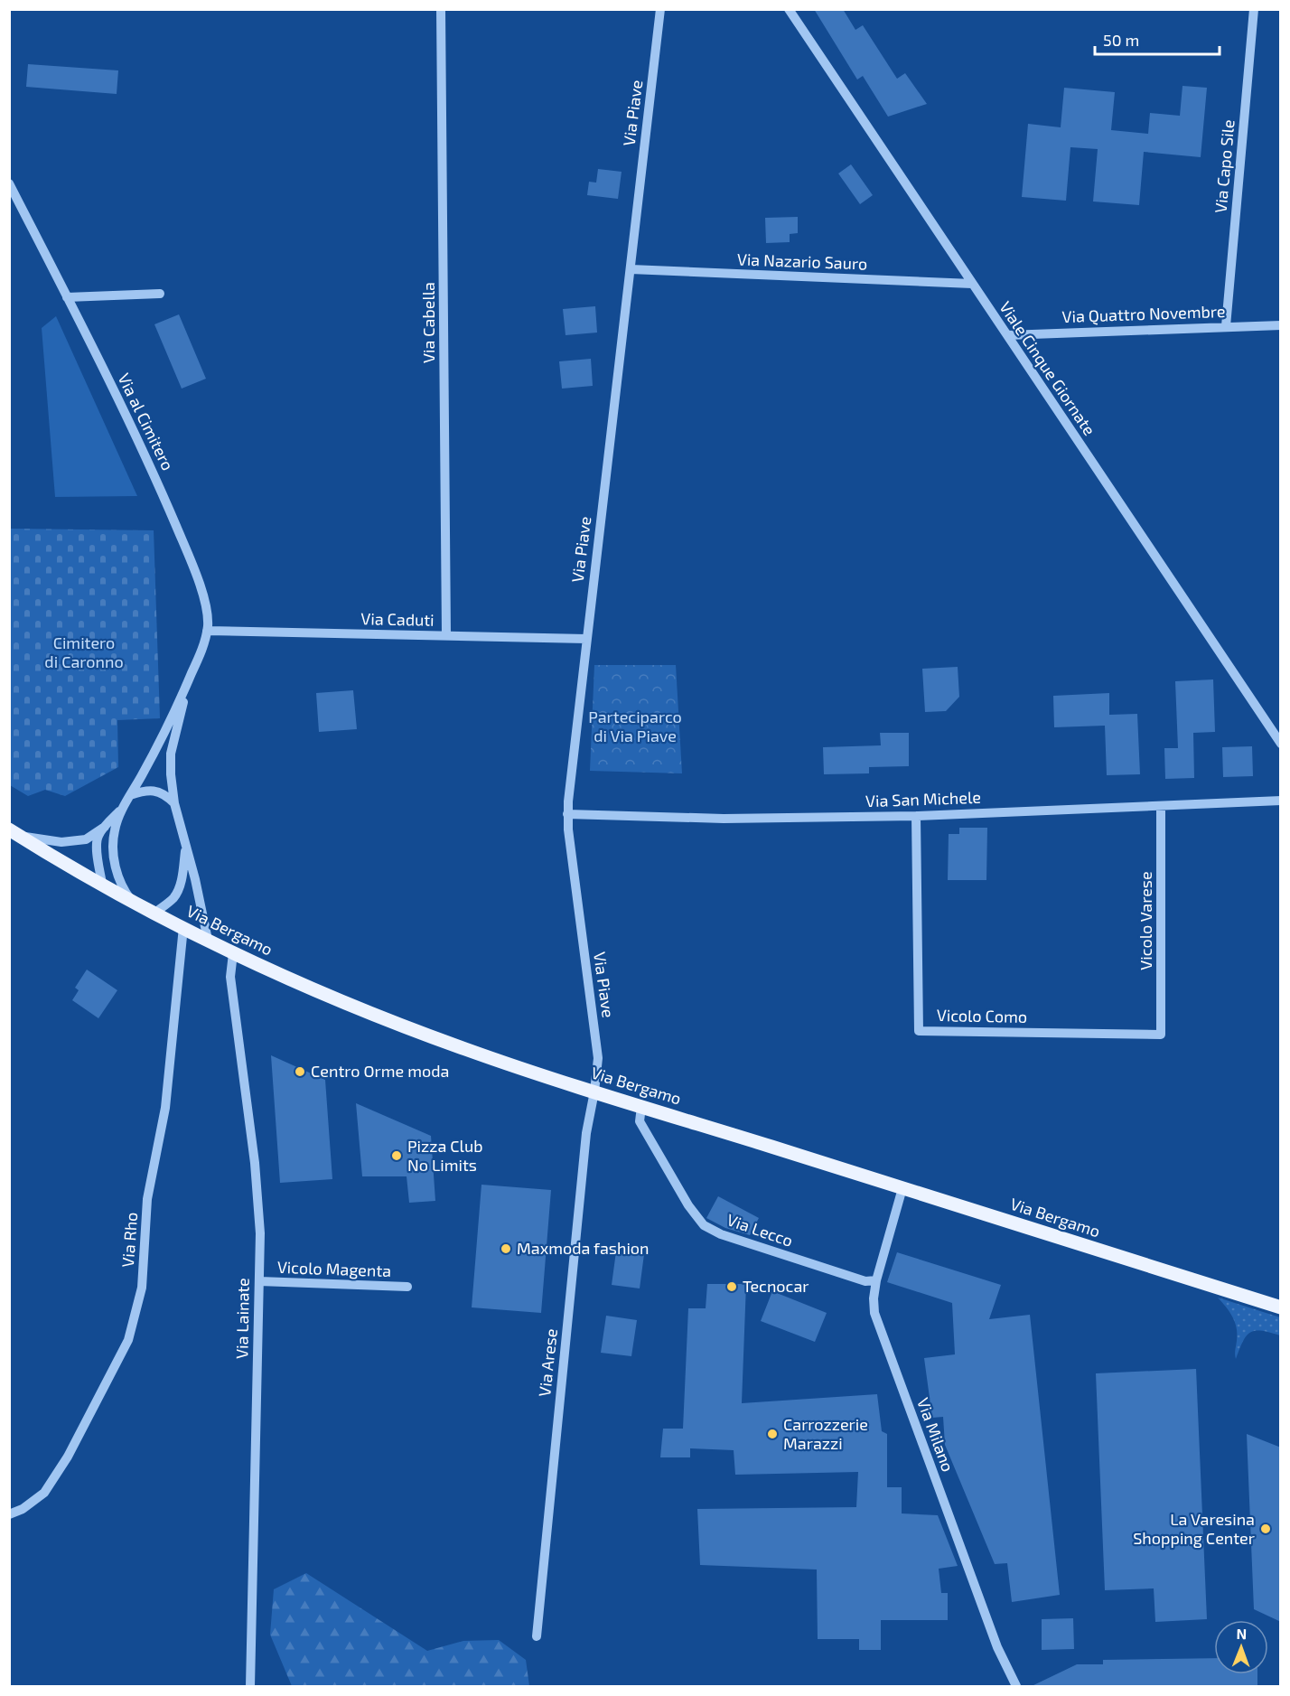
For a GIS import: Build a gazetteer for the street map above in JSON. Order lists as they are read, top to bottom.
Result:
{
  "streets": {
    "main road": ["Via Bergamo"],
    "street": [
      "Via Piave",
      "Via Capo Sile",
      "Via Nazario Sauro",
      "Via Quattro Novembre",
      "Via Cabella",
      "Viale Cinque Giornate",
      "Via al Cimitero",
      "Via Caduti",
      "Via San Michele",
      "Vicolo Varese",
      "Vicolo Como",
      "Via Lecco",
      "Via Rho",
      "Vicolo Magenta",
      "Via Lainate",
      "Via Arese",
      "Via Milano"
    ]
  },
  "crossings": [
    ["Via Piave", "Via Nazario Sauro"],
    ["Via Piave", "Via Caduti"],
    ["Via Piave", "Via San Michele"],
    ["Via Piave", "Via Bergamo"],
    ["Via Piave", "Via Arese"],
    ["Via Capo Sile", "Via Quattro Novembre"],
    ["Via Nazario Sauro", "Viale Cinque Giornate"],
    ["Via Quattro Novembre", "Viale Cinque Giornate"],
    ["Via Cabella", "Via Caduti"],
    ["Via al Cimitero", "Via Caduti"],
    ["Via San Michele", "Vicolo Varese"],
    ["Via San Michele", "Vicolo Como"],
    ["Vicolo Varese", "Vicolo Como"],
    ["Via Bergamo", "Via Lecco"],
    ["Via Bergamo", "Via Rho"],
    ["Via Bergamo", "Via Lainate"],
    ["Via Bergamo", "Via Arese"],
    ["Via Bergamo", "Via Milano"],
    ["Via Lecco", "Via Milano"],
    ["Vicolo Magenta", "Via Lainate"]
  ],
  "parks": ["Cimitero di Caronno", "Parteciparco di Via Piave"],
  "places": [
    "Centro Orme moda",
    "Pizza Club No Limits",
    "Maxmoda fashion",
    "Tecnocar",
    "Carrozzerie Marazzi",
    "La Varesina Shopping Center"
  ],
  "scale_bar": "50 m",
  "north": "top"
}
